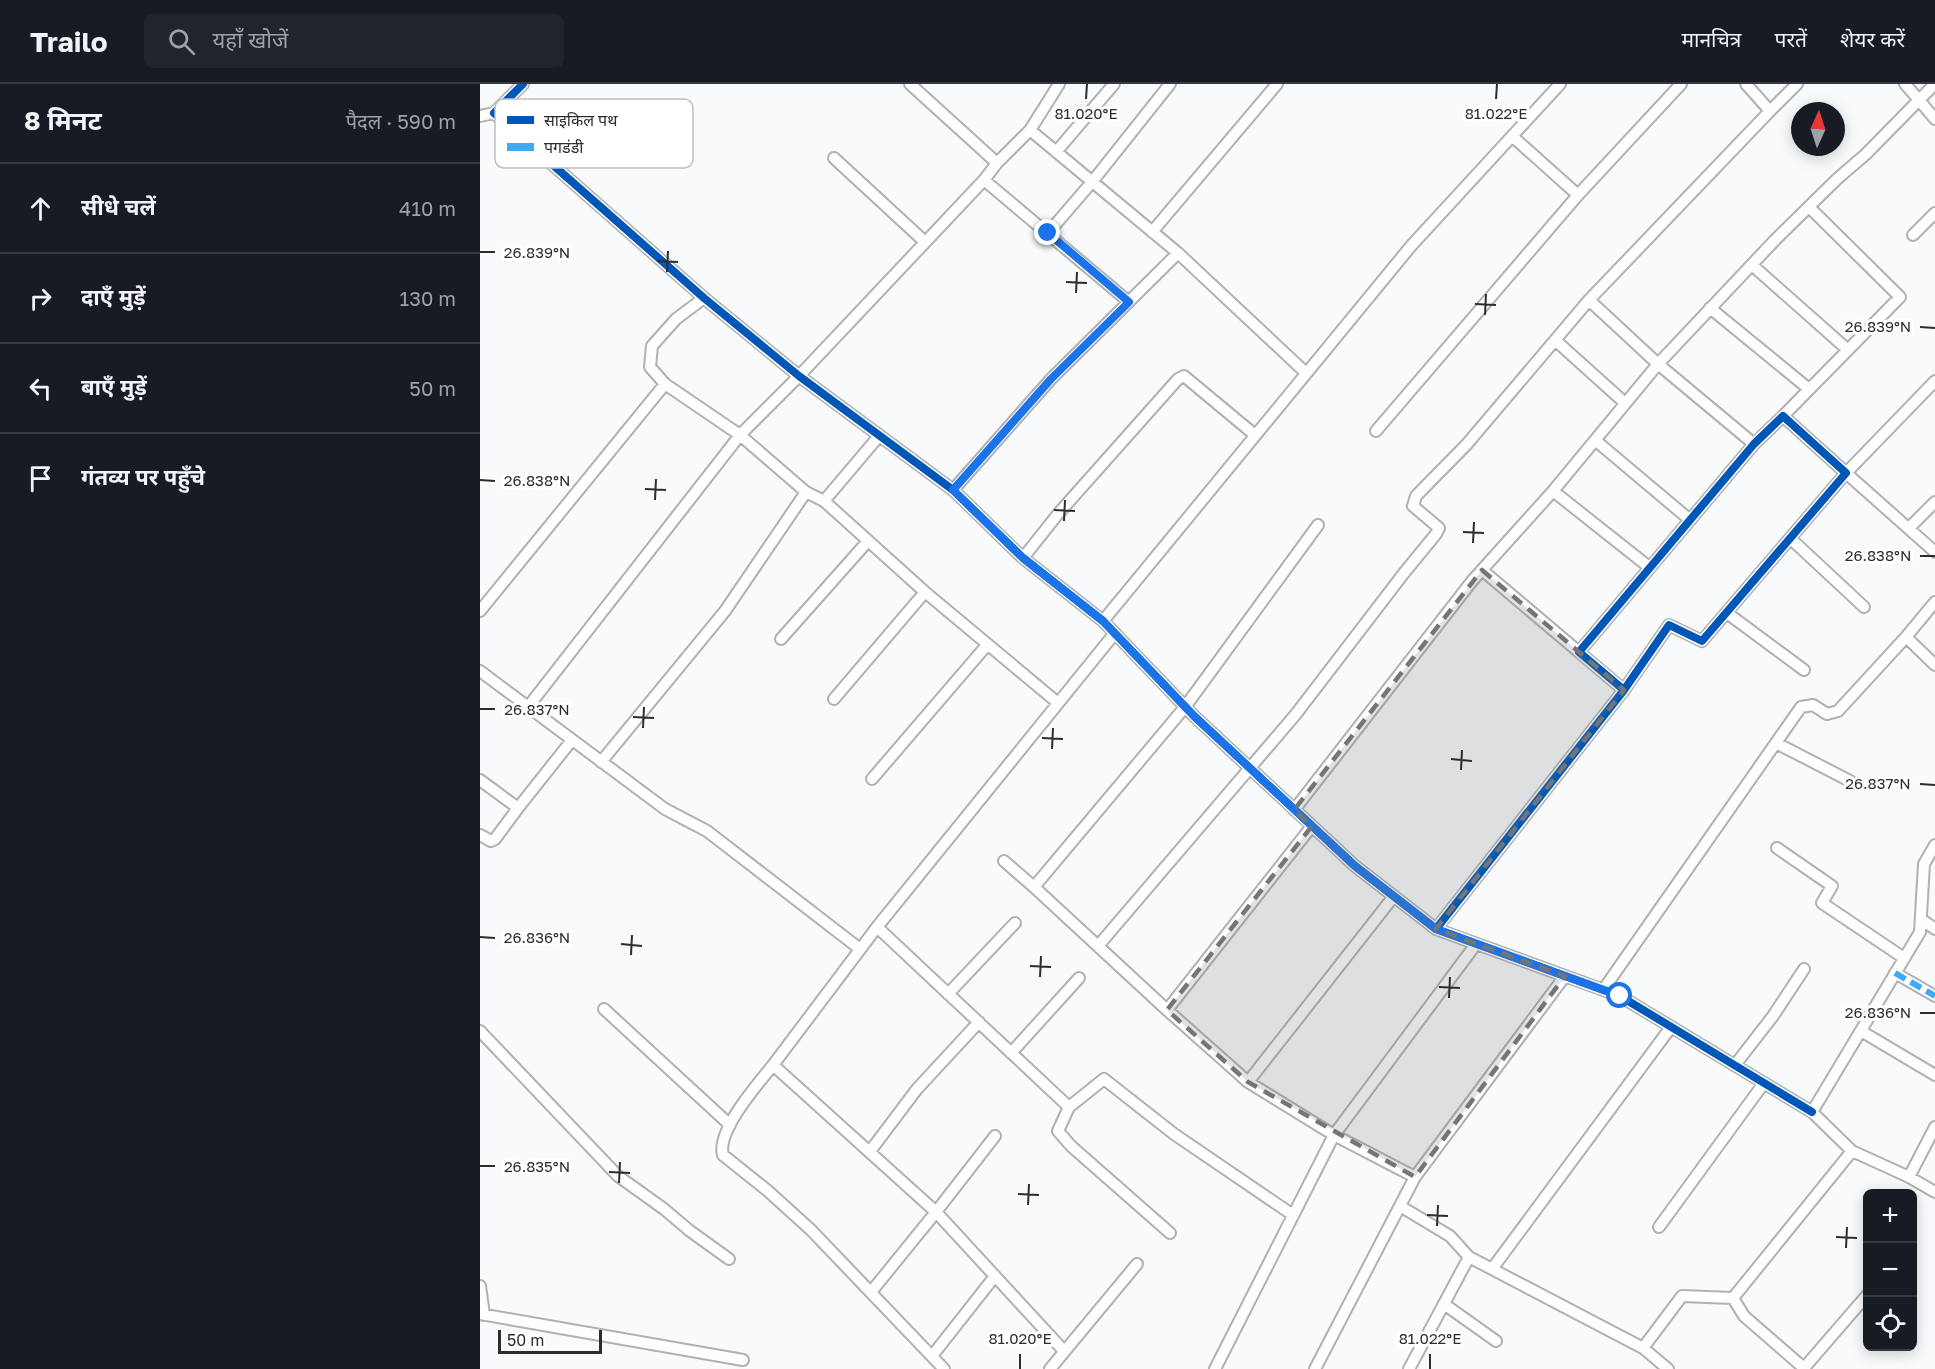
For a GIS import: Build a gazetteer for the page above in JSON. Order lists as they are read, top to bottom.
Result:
{
  "legend": ["साइकिल पथ", "पगडंडी"],
  "scale_bar": "50 m",
  "north": "top",
  "page": {
    "header": "Trailo",
    "search": "यहाँ खोजें",
    "nav": ["मानचित्र", "परतें", "शेयर करें"],
    "heading": ["8 मिनट", "पैदल · 590 m"],
    "list": [
      ["सीधे चलें", "410 m"],
      ["दाएँ मुड़ें", "130 m"],
      ["बाएँ मुड़ें", "50 m"],
      "गंतव्य पर पहुँचे"
    ],
    "map_buttons": ["+", "−"],
    "scale": "50 m"
  },
  "coordinates": [
    "81.020°E",
    "81.022°E",
    "26.839°N",
    "26.838°N",
    "26.837°N",
    "26.836°N",
    "26.835°N"
  ]
}
